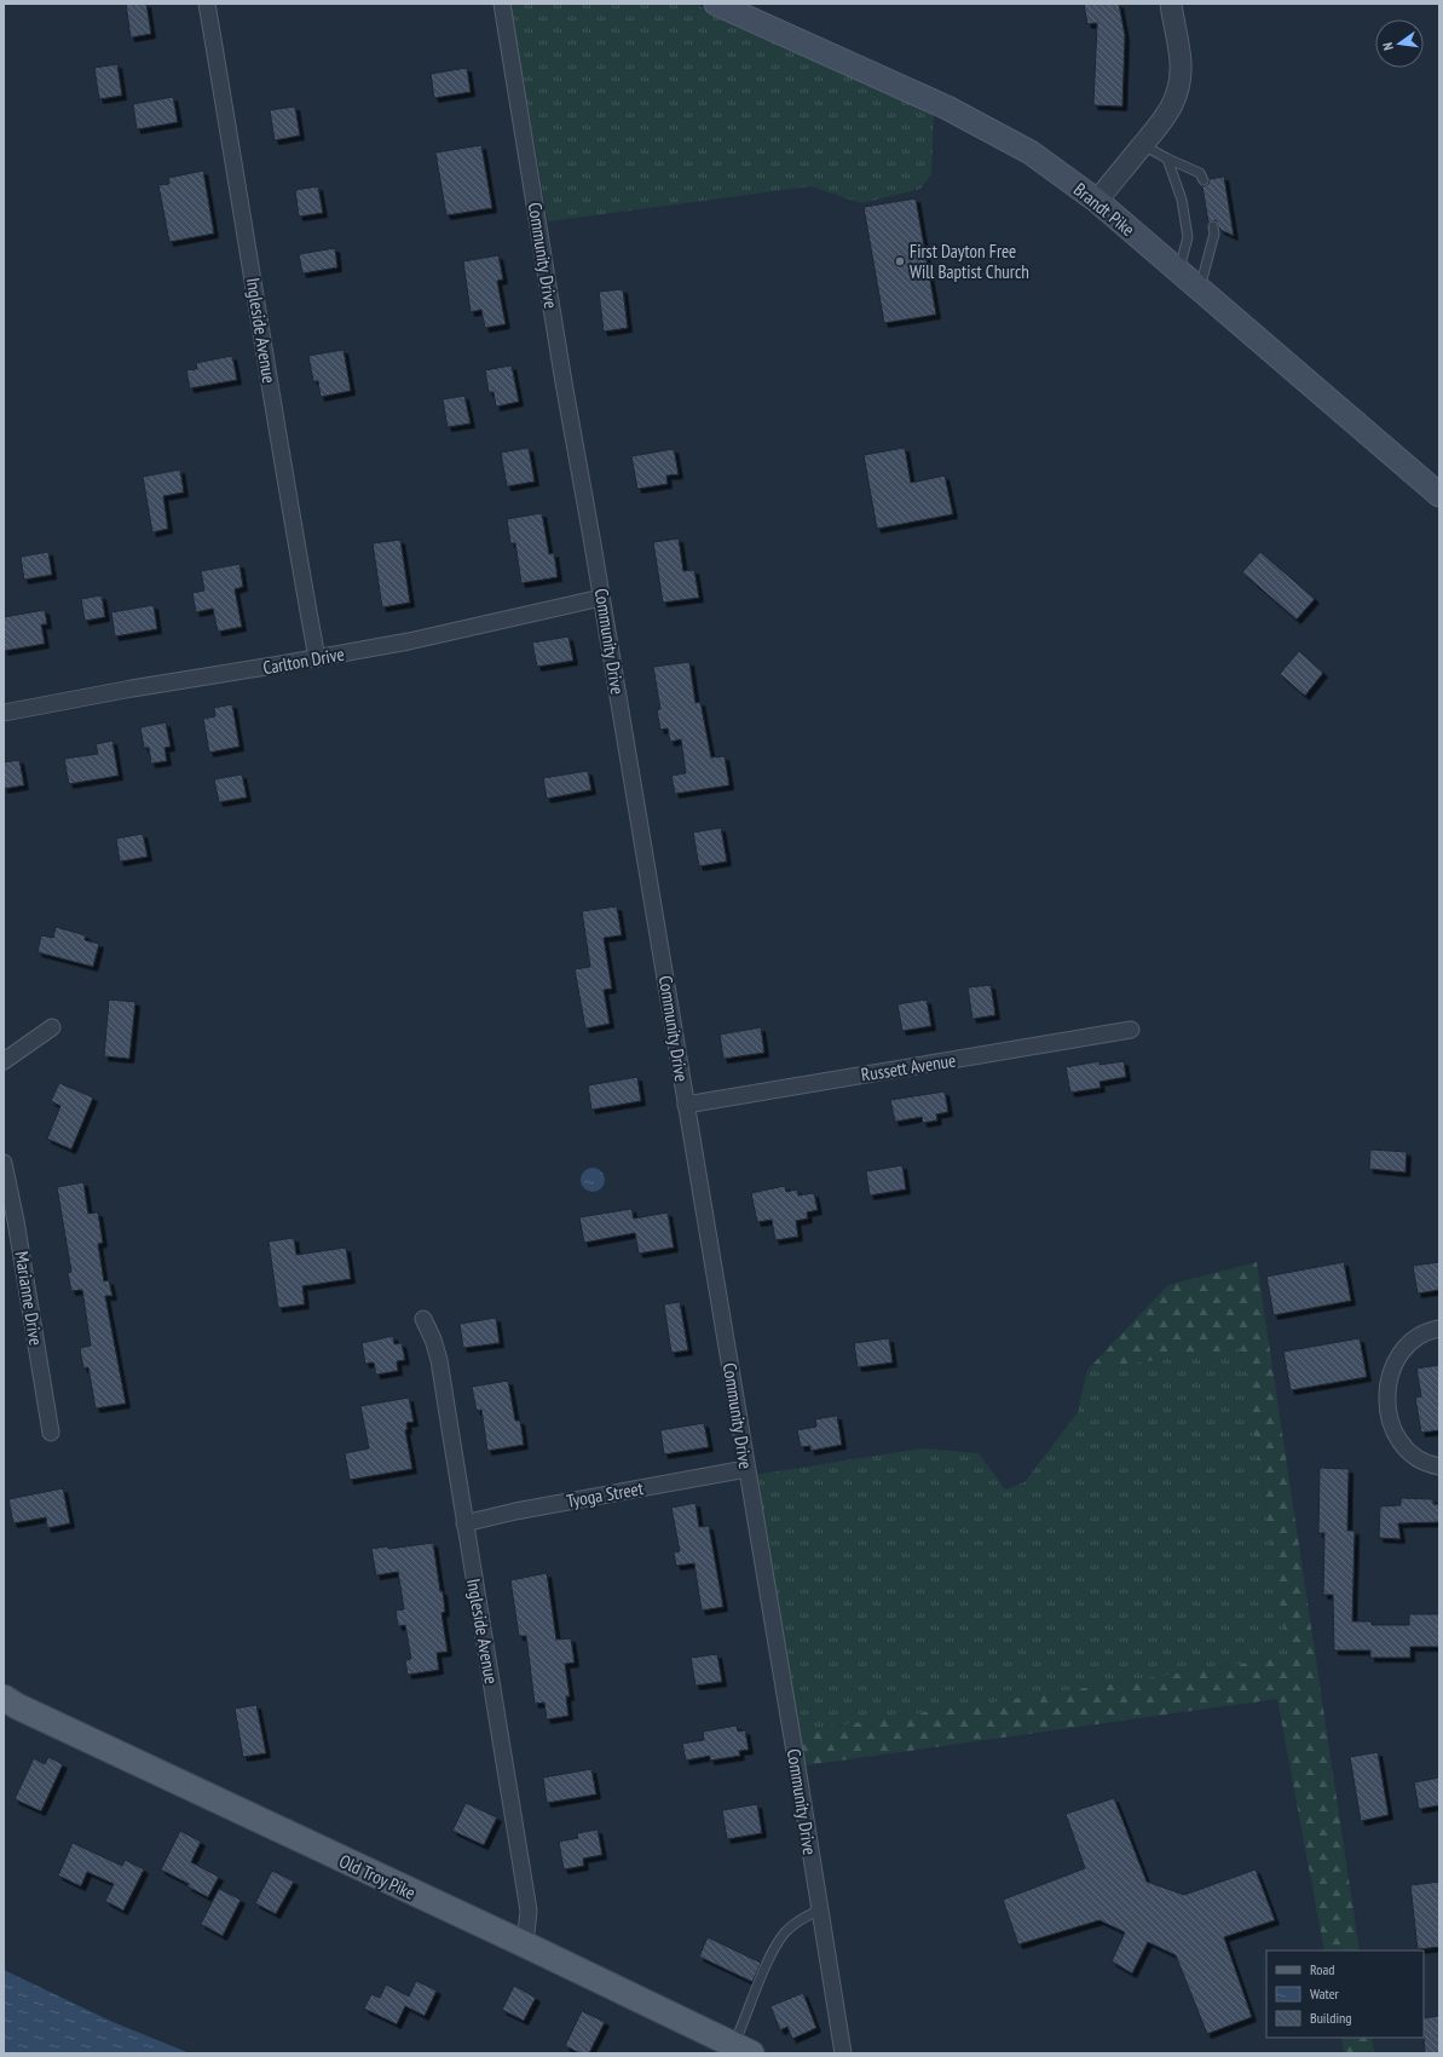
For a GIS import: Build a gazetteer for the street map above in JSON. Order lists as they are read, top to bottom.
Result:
{
  "streets": {
    "main road": ["Brandt Pike", "Old Troy Pike"],
    "street": [
      "Community Drive",
      "Ingleside Avenue",
      "Carlton Drive",
      "Russett Avenue",
      "Marianne Drive",
      "Tyoga Street"
    ]
  },
  "crossings": [
    ["Community Drive", "Carlton Drive"],
    ["Community Drive", "Russett Avenue"],
    ["Community Drive", "Tyoga Street"],
    ["Ingleside Avenue", "Carlton Drive"],
    ["Ingleside Avenue", "Tyoga Street"],
    ["Ingleside Avenue", "Old Troy Pike"]
  ],
  "places": ["First Dayton Free Will Baptist Church"],
  "legend": ["Road", "Water", "Building"],
  "north": "left"
}
